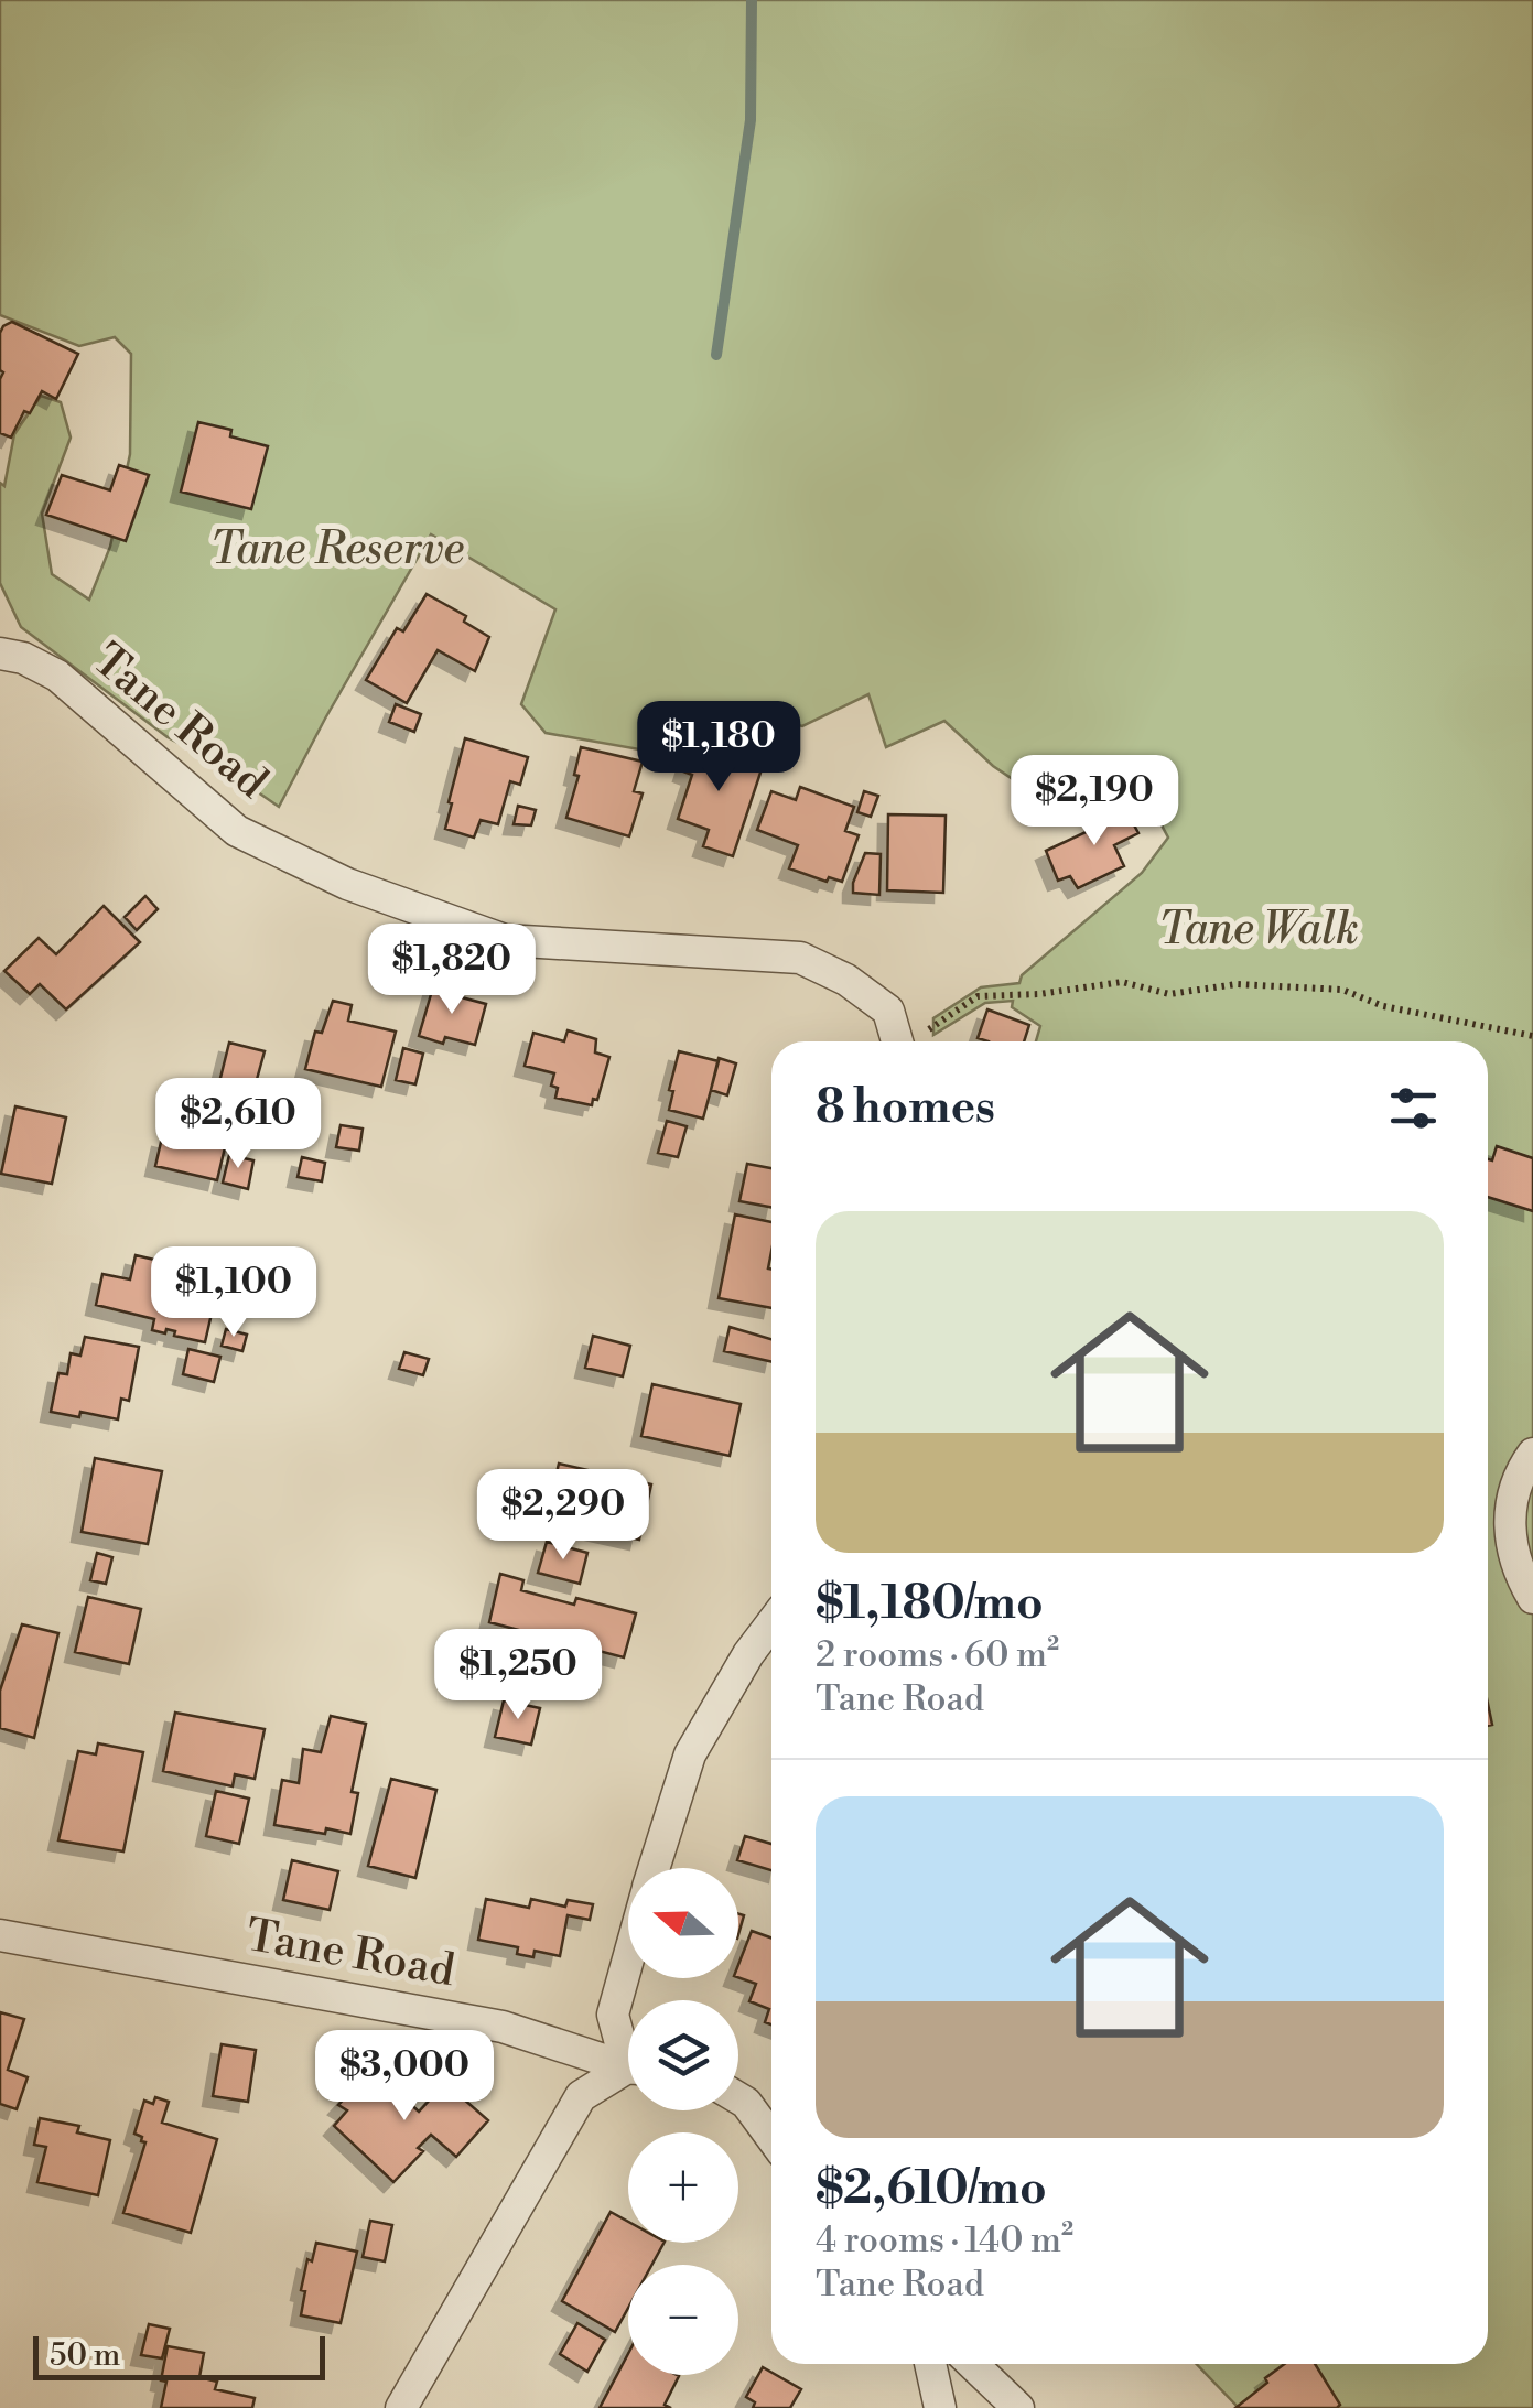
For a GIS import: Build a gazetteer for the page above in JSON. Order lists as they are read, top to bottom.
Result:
{
  "streets": {
    "street": ["Tane Road"]
  },
  "parks": ["Tane Reserve", "Tane Walk"],
  "scale_bar": "50 m",
  "north": "left",
  "page": {
    "price": [
      "$1,180",
      "$2,190",
      "$1,820",
      "$2,610",
      "$1,100",
      "$2,290",
      "$1,250",
      "$3,000"
    ],
    "heading": "8 homes",
    "list": [
      {
        "name": "$1,180/mo",
        "note": "2 rooms · 60 m² · Tane Road"
      },
      {
        "name": "$2,610/mo",
        "note": "4 rooms · 140 m² · Tane Road"
      }
    ],
    "map_buttons": ["+", "−"],
    "scale": "50 m"
  }
}
